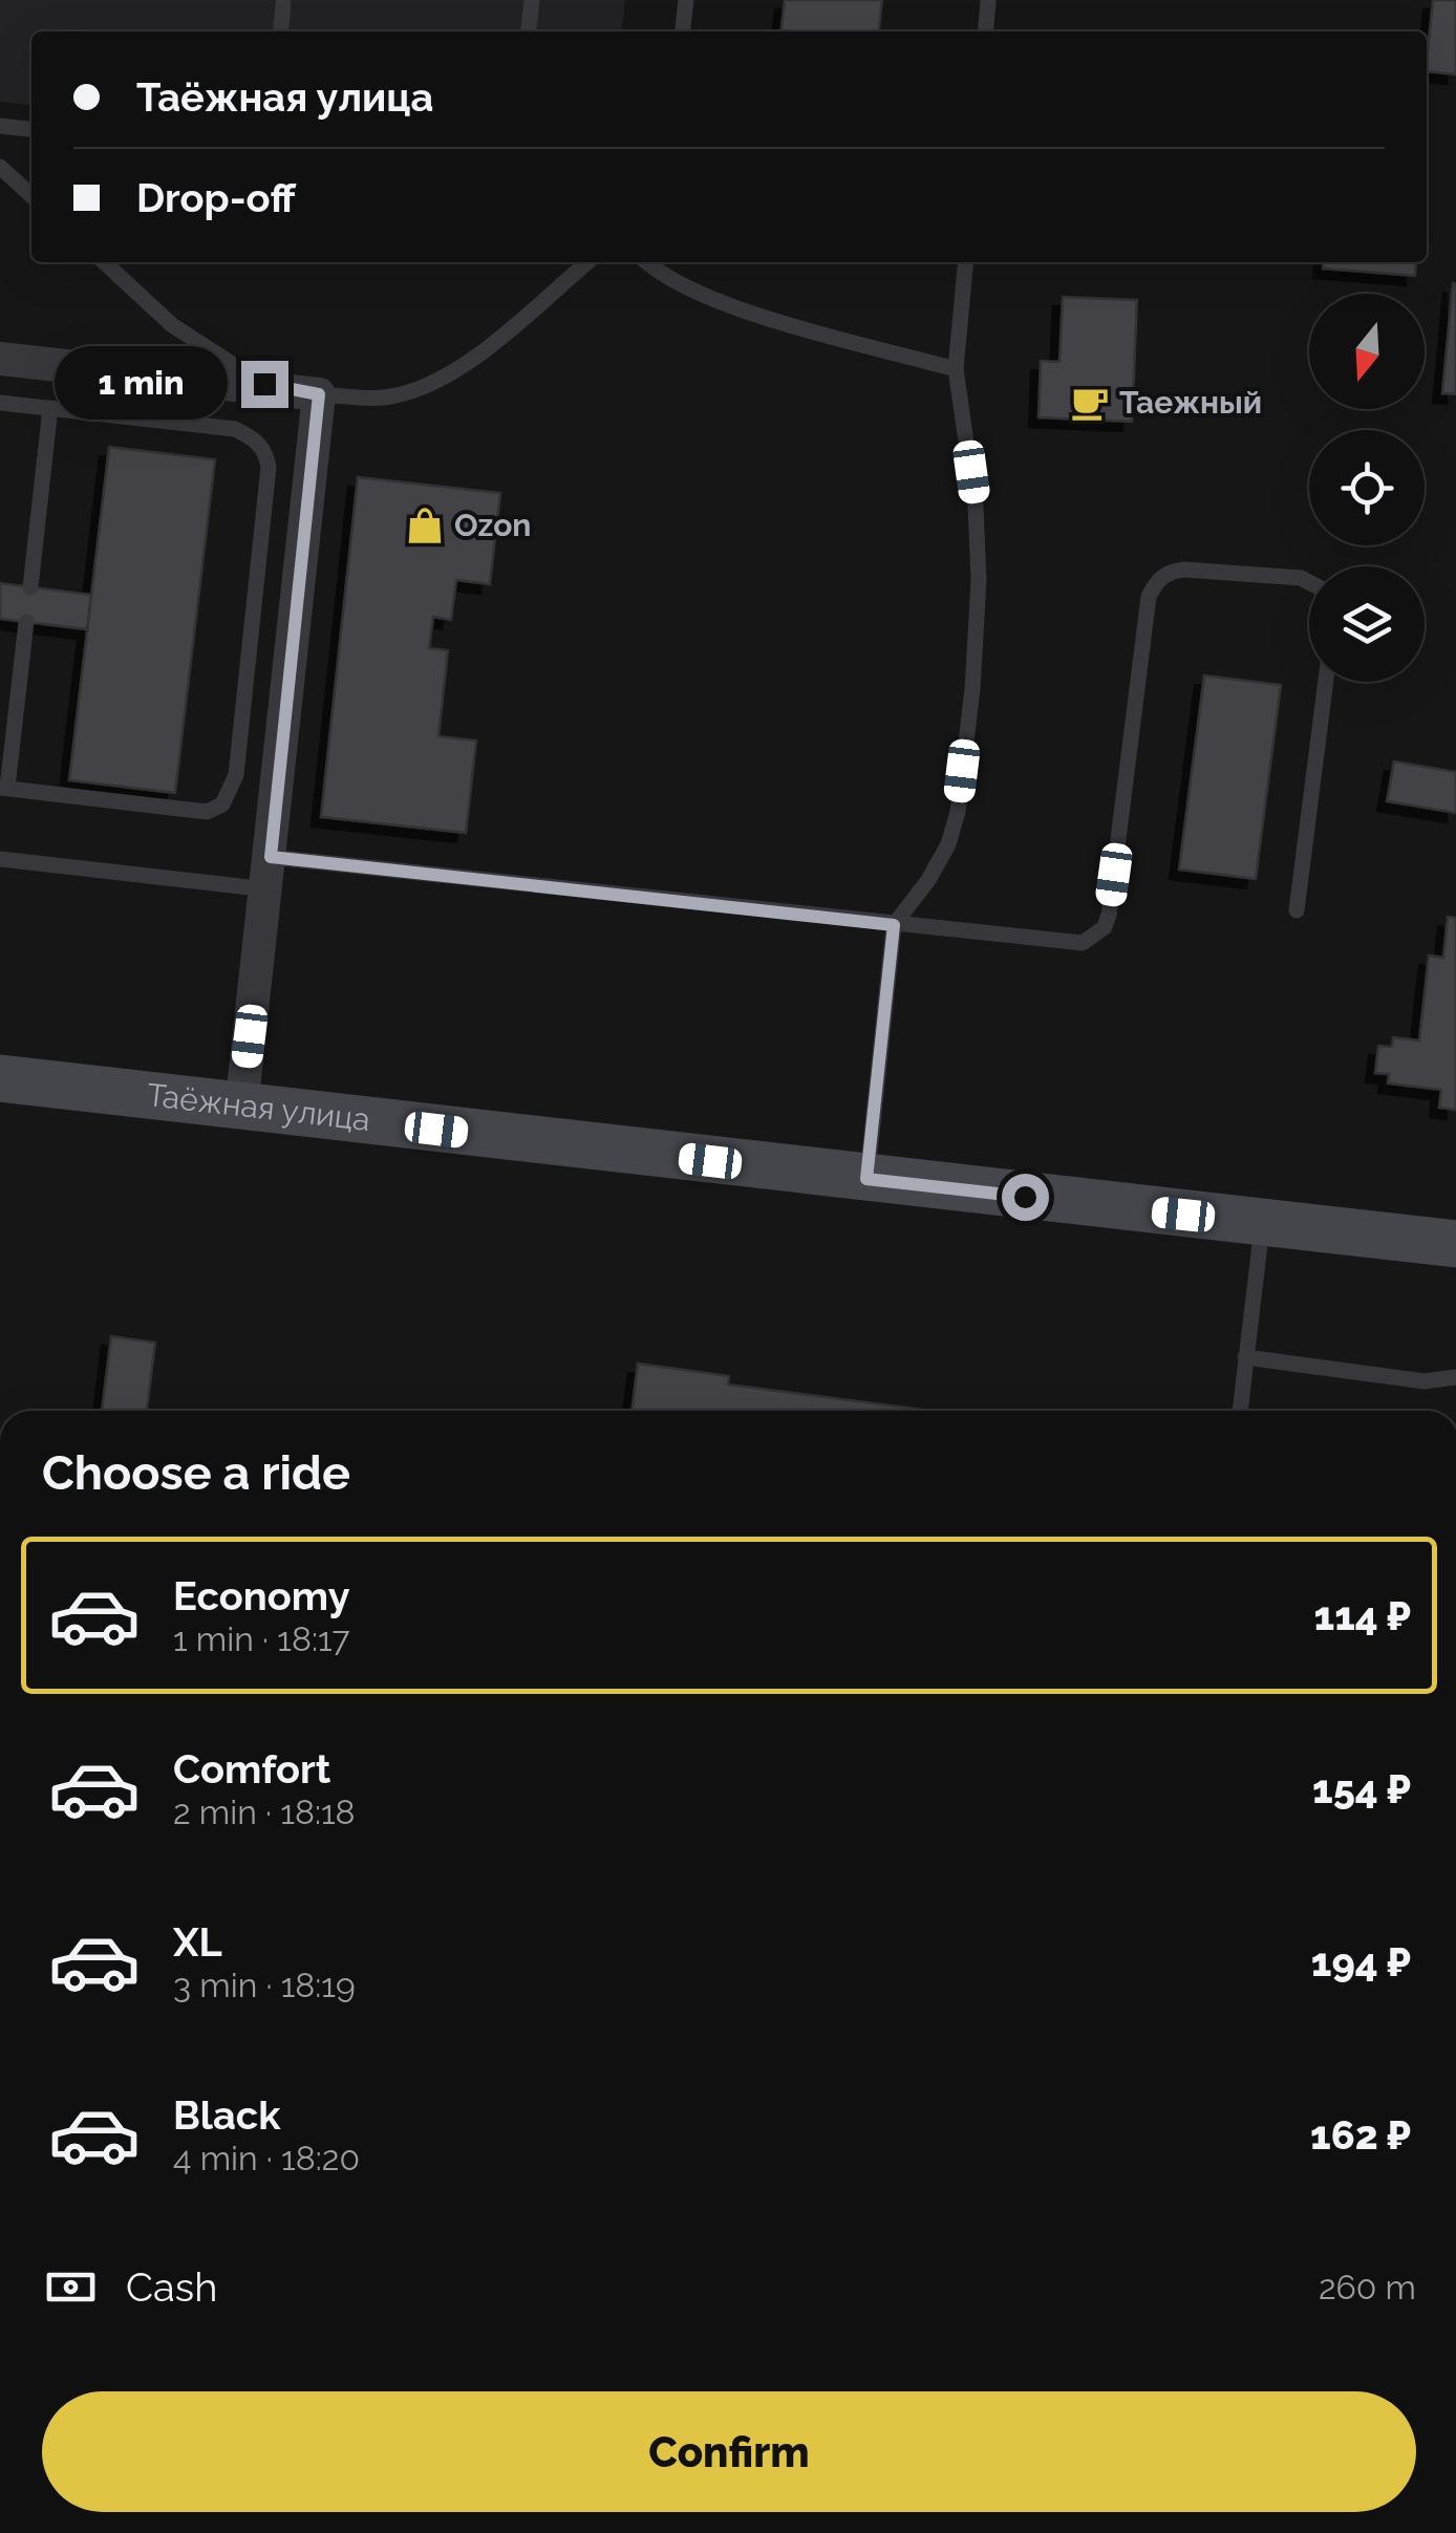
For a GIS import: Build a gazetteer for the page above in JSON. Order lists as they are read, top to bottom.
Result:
{
  "streets": {
    "street": ["Таёжная улица"]
  },
  "places": {
    "cafe": ["Таежный"],
    "shop": ["Ozon"]
  },
  "north": "bottom",
  "page": {
    "banner": ["Таёжная улица", "Drop-off"],
    "bubble": "1 min",
    "heading": "Choose a ride",
    "list": [
      {
        "name": "Economy",
        "note": "1 min · 18:17",
        "value": "114 ₽"
      },
      {
        "name": "Comfort",
        "note": "2 min · 18:18",
        "value": "154 ₽"
      },
      {
        "name": "XL",
        "note": "3 min · 18:19",
        "value": "194 ₽"
      },
      {
        "name": "Black",
        "note": "4 min · 18:20",
        "value": "162 ₽"
      }
    ],
    "pay": ["Cash", "260 m"],
    "buttons": "Confirm"
  }
}
